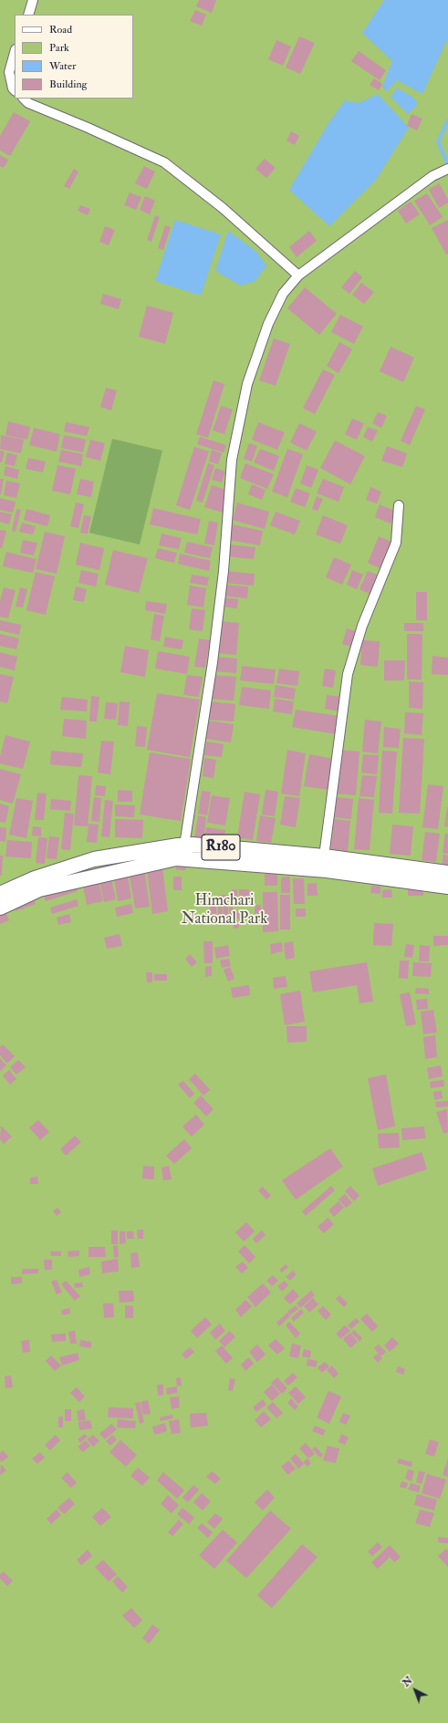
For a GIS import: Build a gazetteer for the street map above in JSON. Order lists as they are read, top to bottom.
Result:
{
  "streets": {
    "main road": ["R180"]
  },
  "parks": ["Himchari National Park"],
  "legend": [
    "Road",
    "Park",
    "Water",
    "Building"
  ],
  "north": "top left"
}
